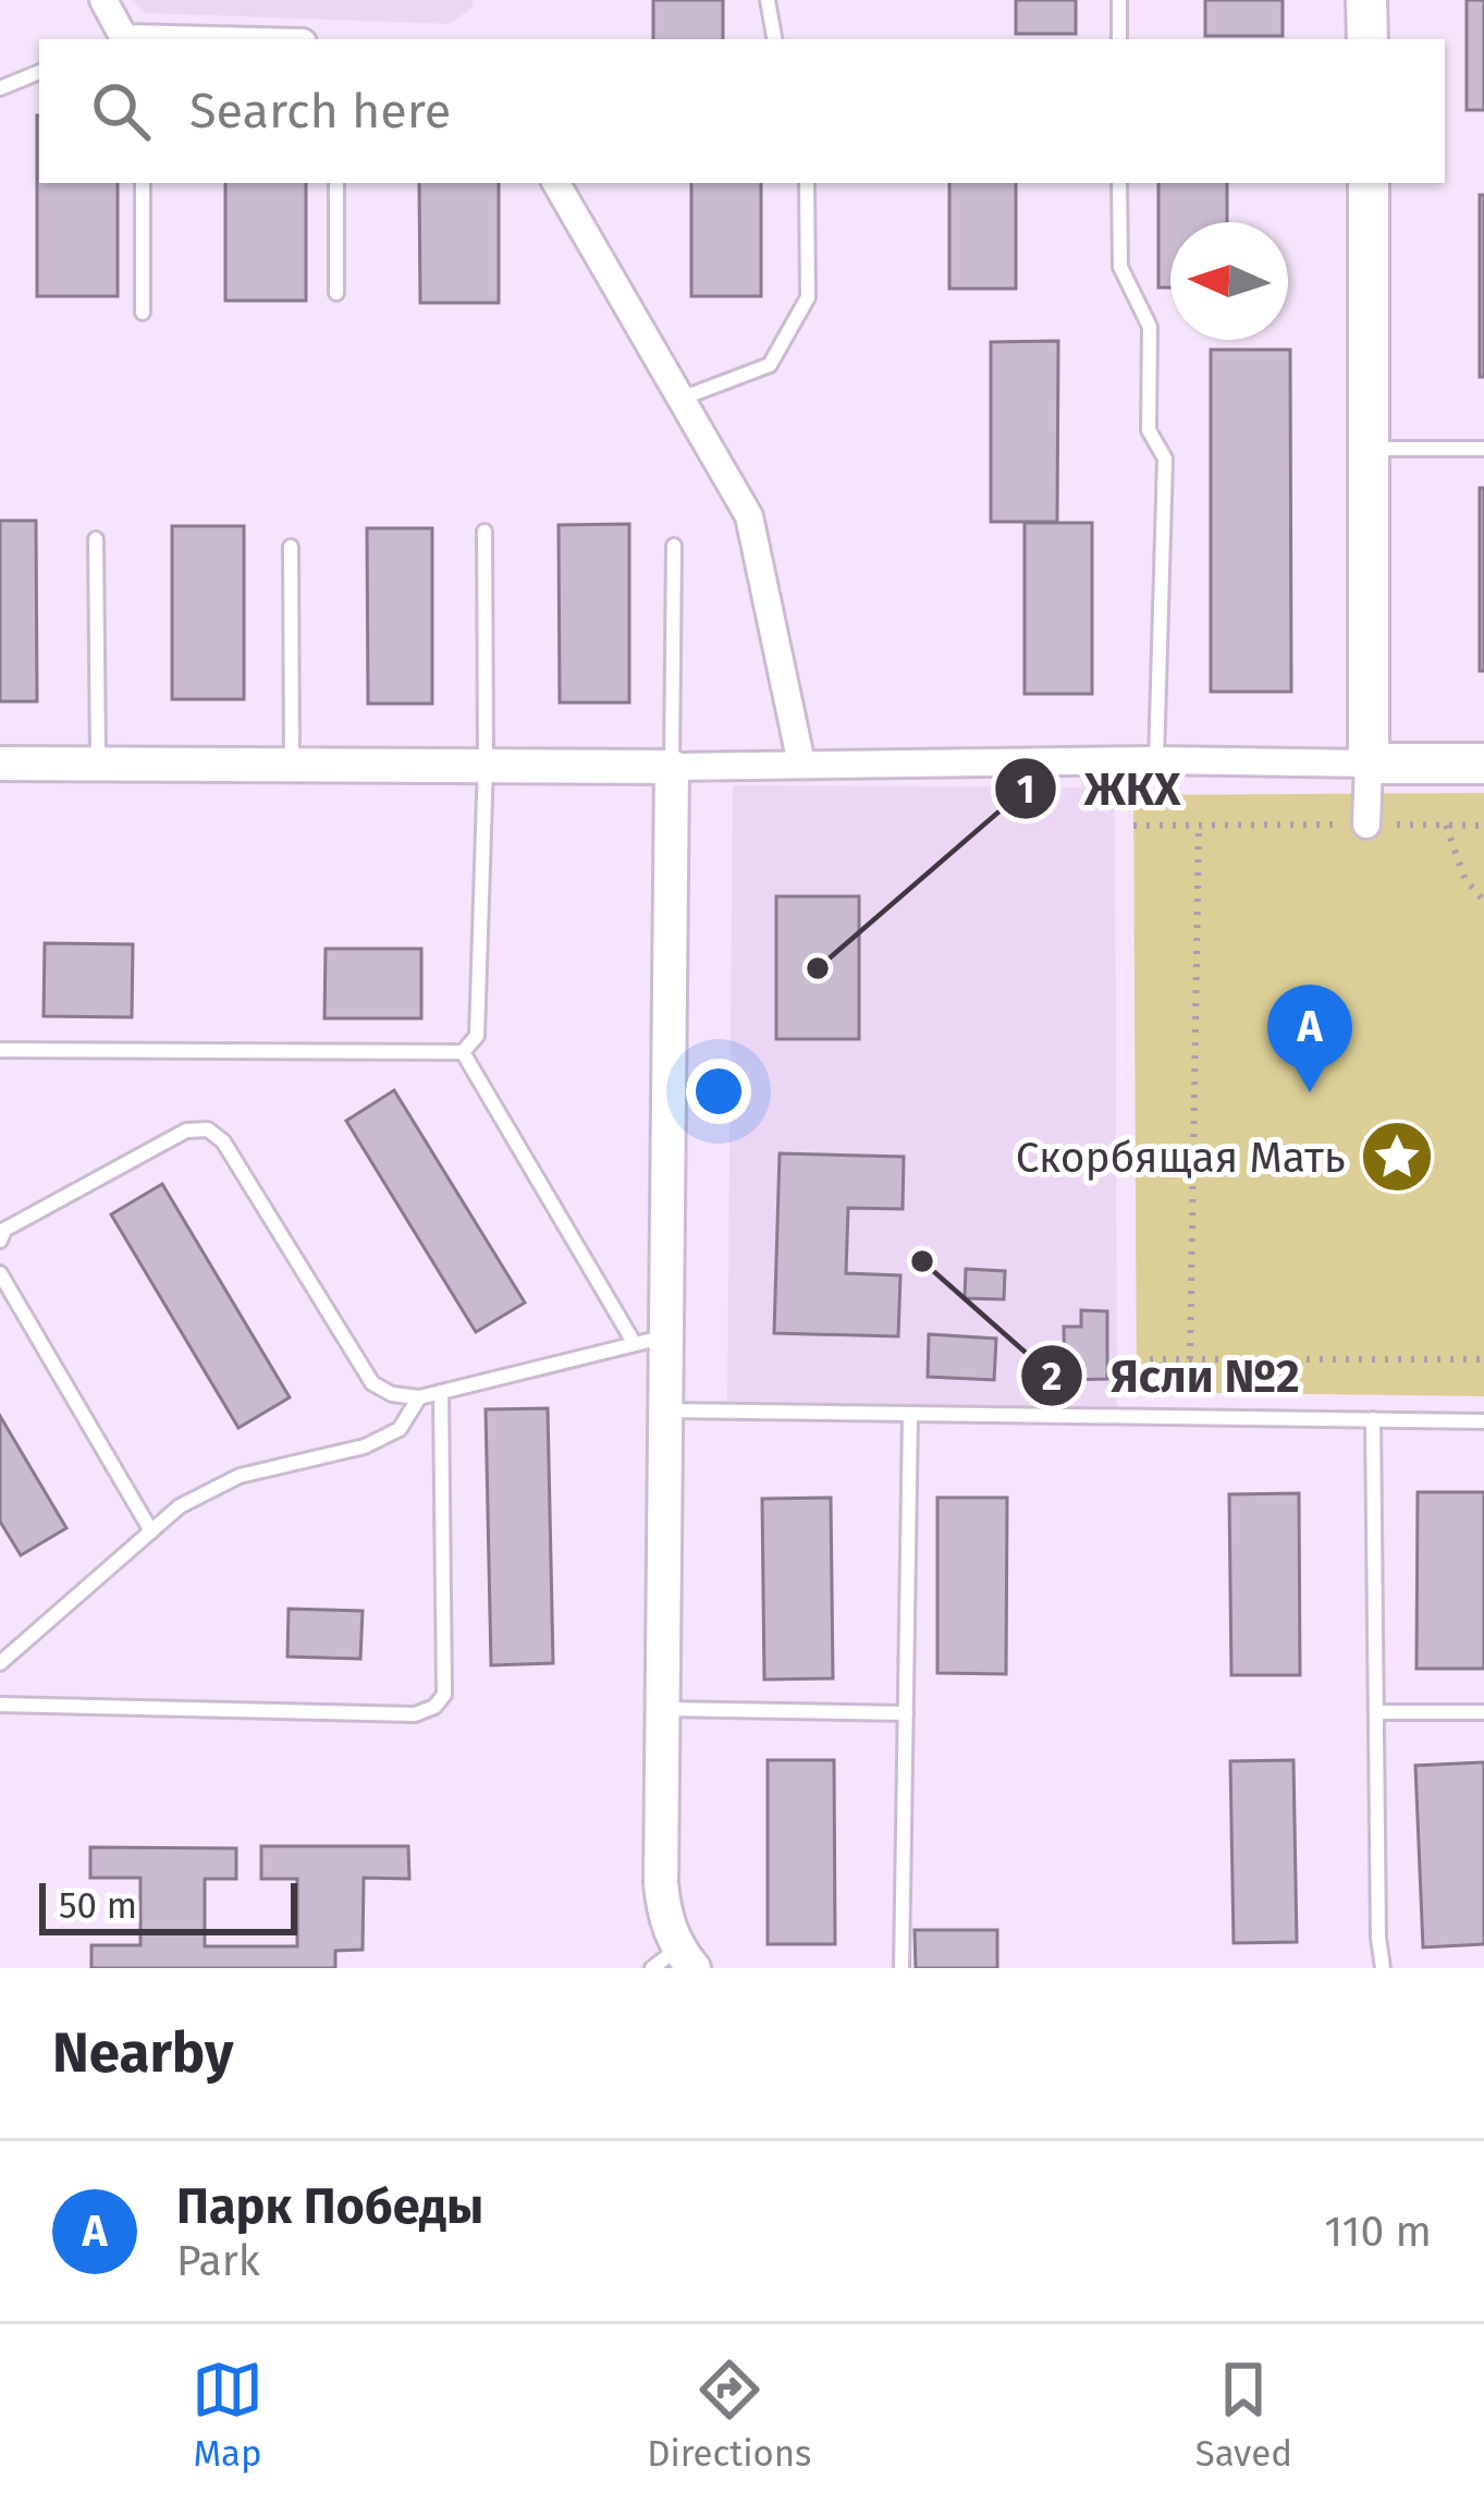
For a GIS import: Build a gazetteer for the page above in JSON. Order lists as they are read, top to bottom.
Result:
{
  "places": {
    "other": ["ЖКХ", "Ясли №2"],
    "place": ["Скорбящая Мать"]
  },
  "scale_bar": "50 m",
  "north": "left",
  "page": {
    "search": "Search here",
    "pins": "A",
    "scale": "50 m",
    "heading": "Nearby",
    "list": [
      {
        "mark": "A",
        "name": "Парк Победы",
        "note": "Park",
        "value": "110 m"
      }
    ],
    "nav": ["Map", "Directions", "Saved"]
  }
}
